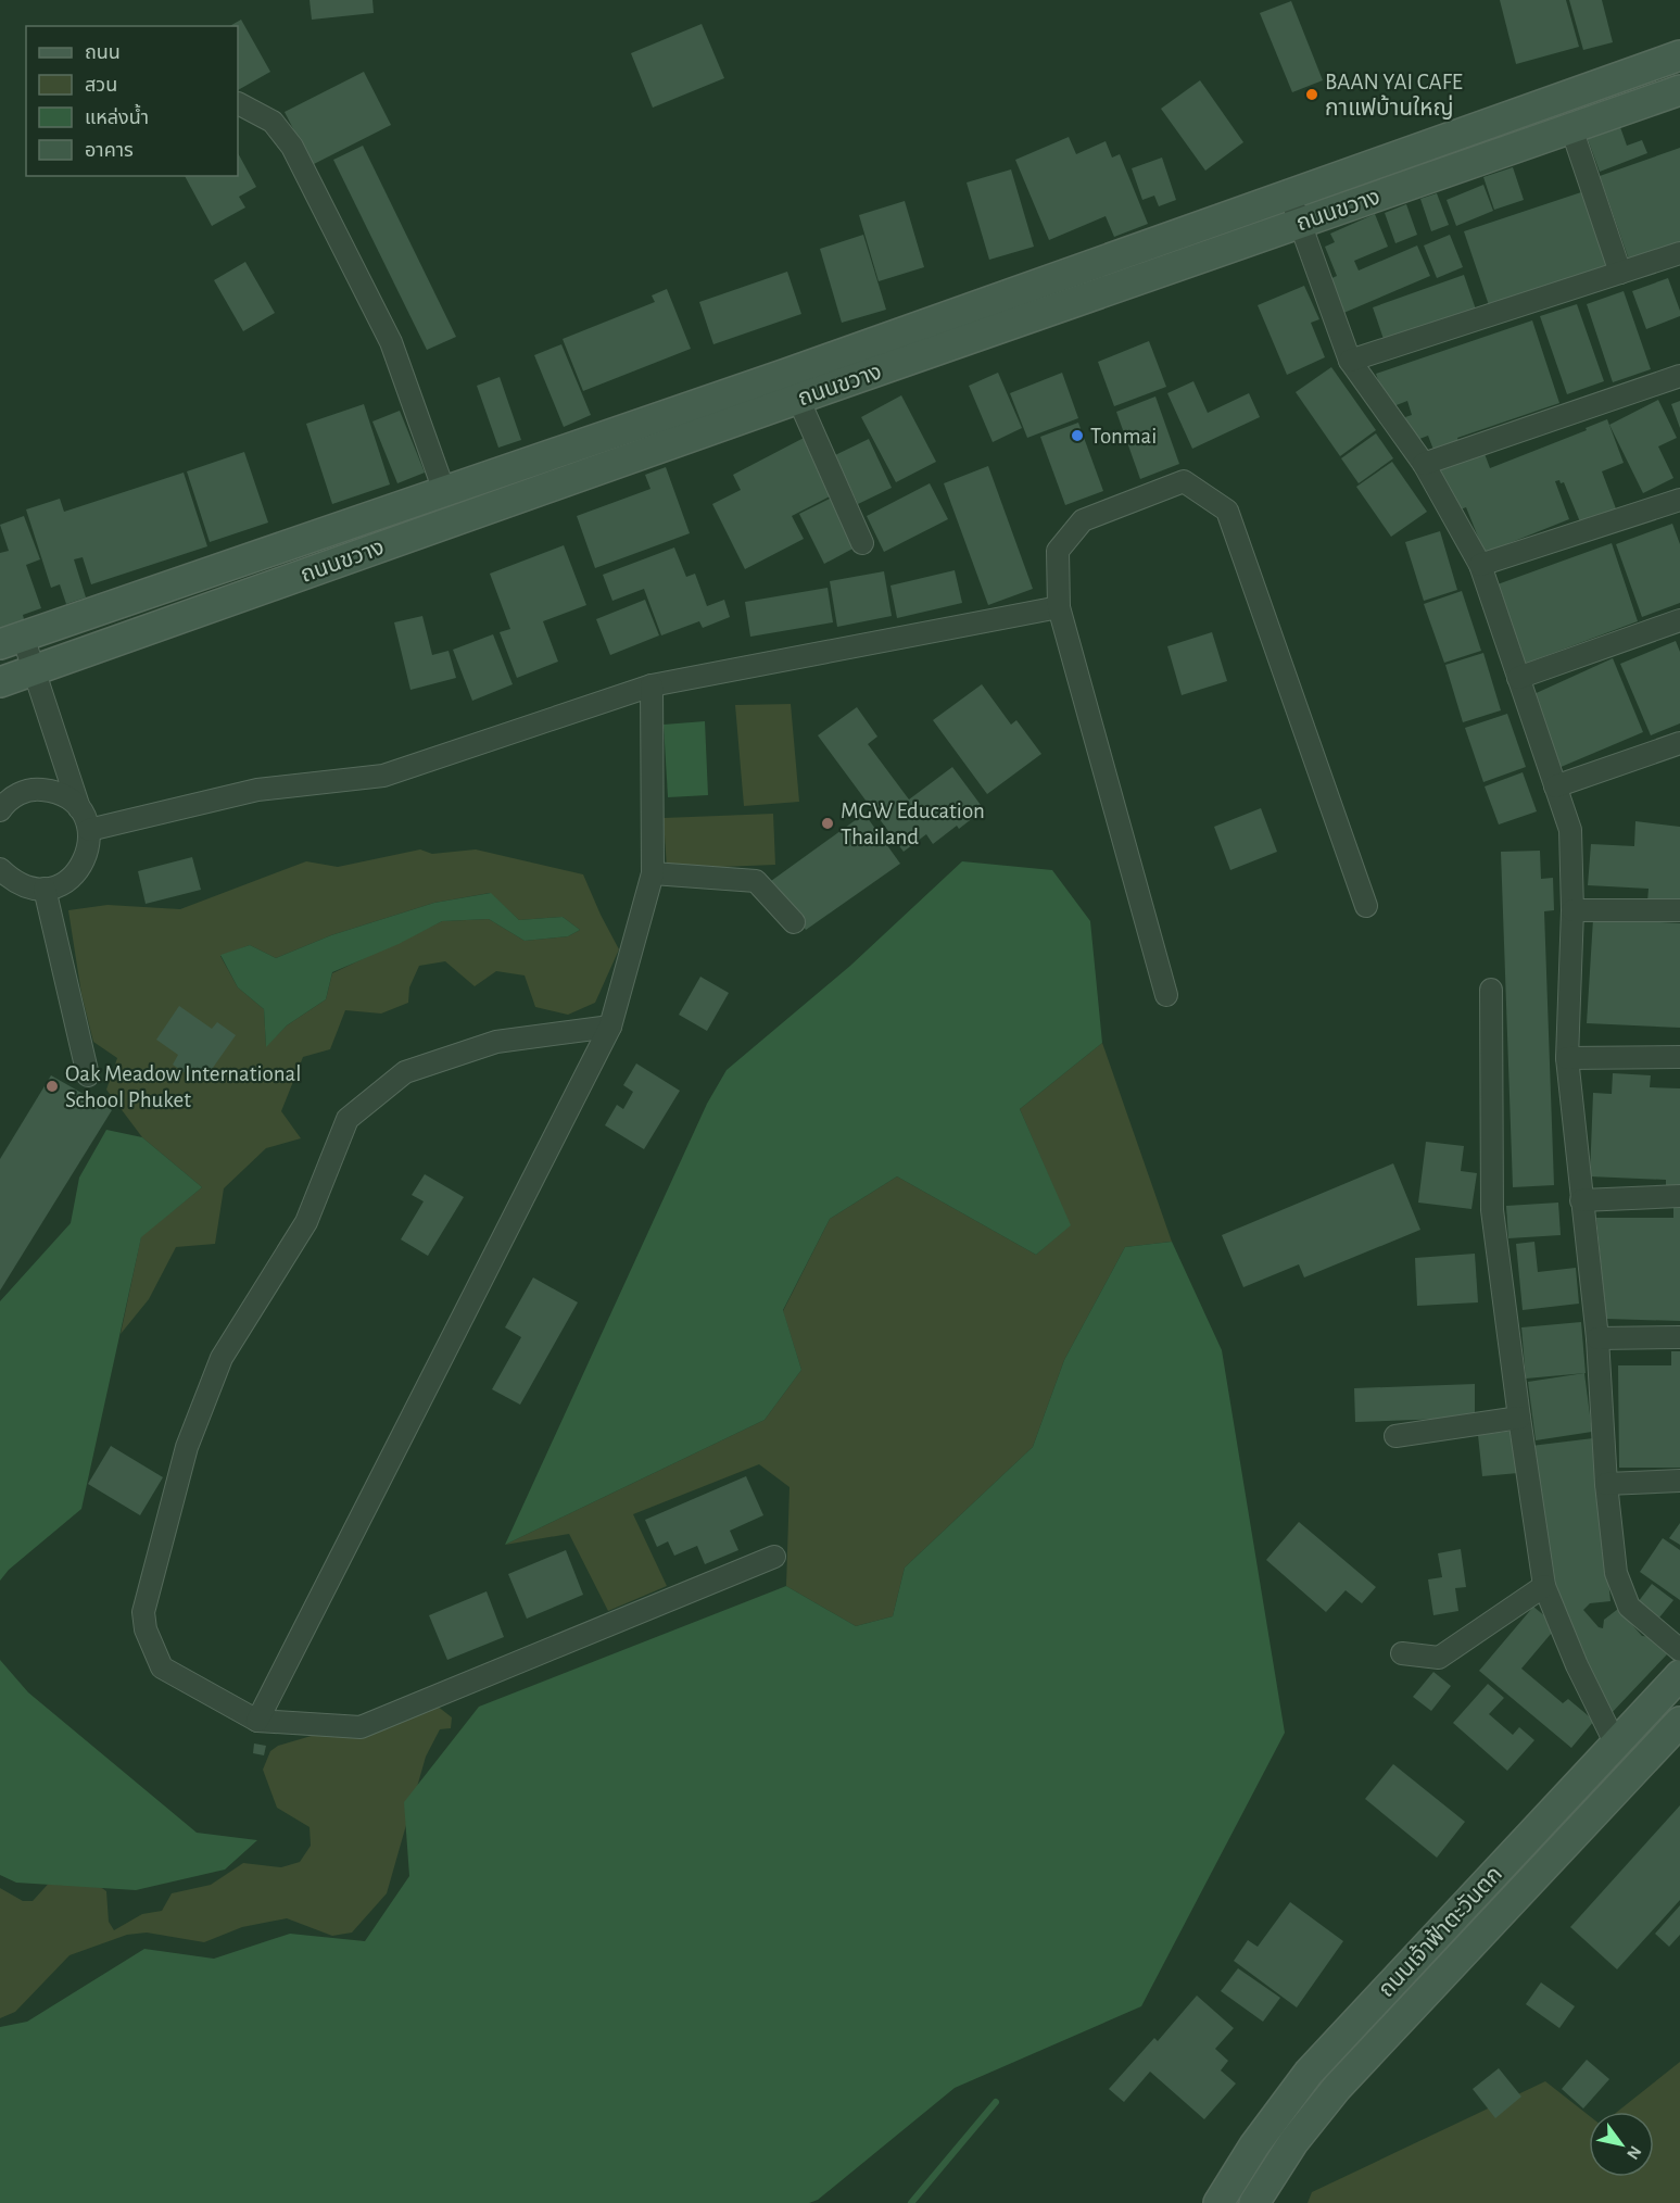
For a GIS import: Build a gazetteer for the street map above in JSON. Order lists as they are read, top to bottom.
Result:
{
  "streets": {
    "main road": ["ถนนขวาง", "ถนนเจ้าฟ้าตะวันตก"]
  },
  "places": [
    "BAAN YAI CAFE กาแฟบ้านใหญ่",
    "Tonmai",
    "MGW Education Thailand",
    "Oak Meadow International School Phuket"
  ],
  "legend": [
    "ถนน",
    "สวน",
    "แหล่งน้ำ",
    "อาคาร"
  ],
  "north": "bottom right"
}
